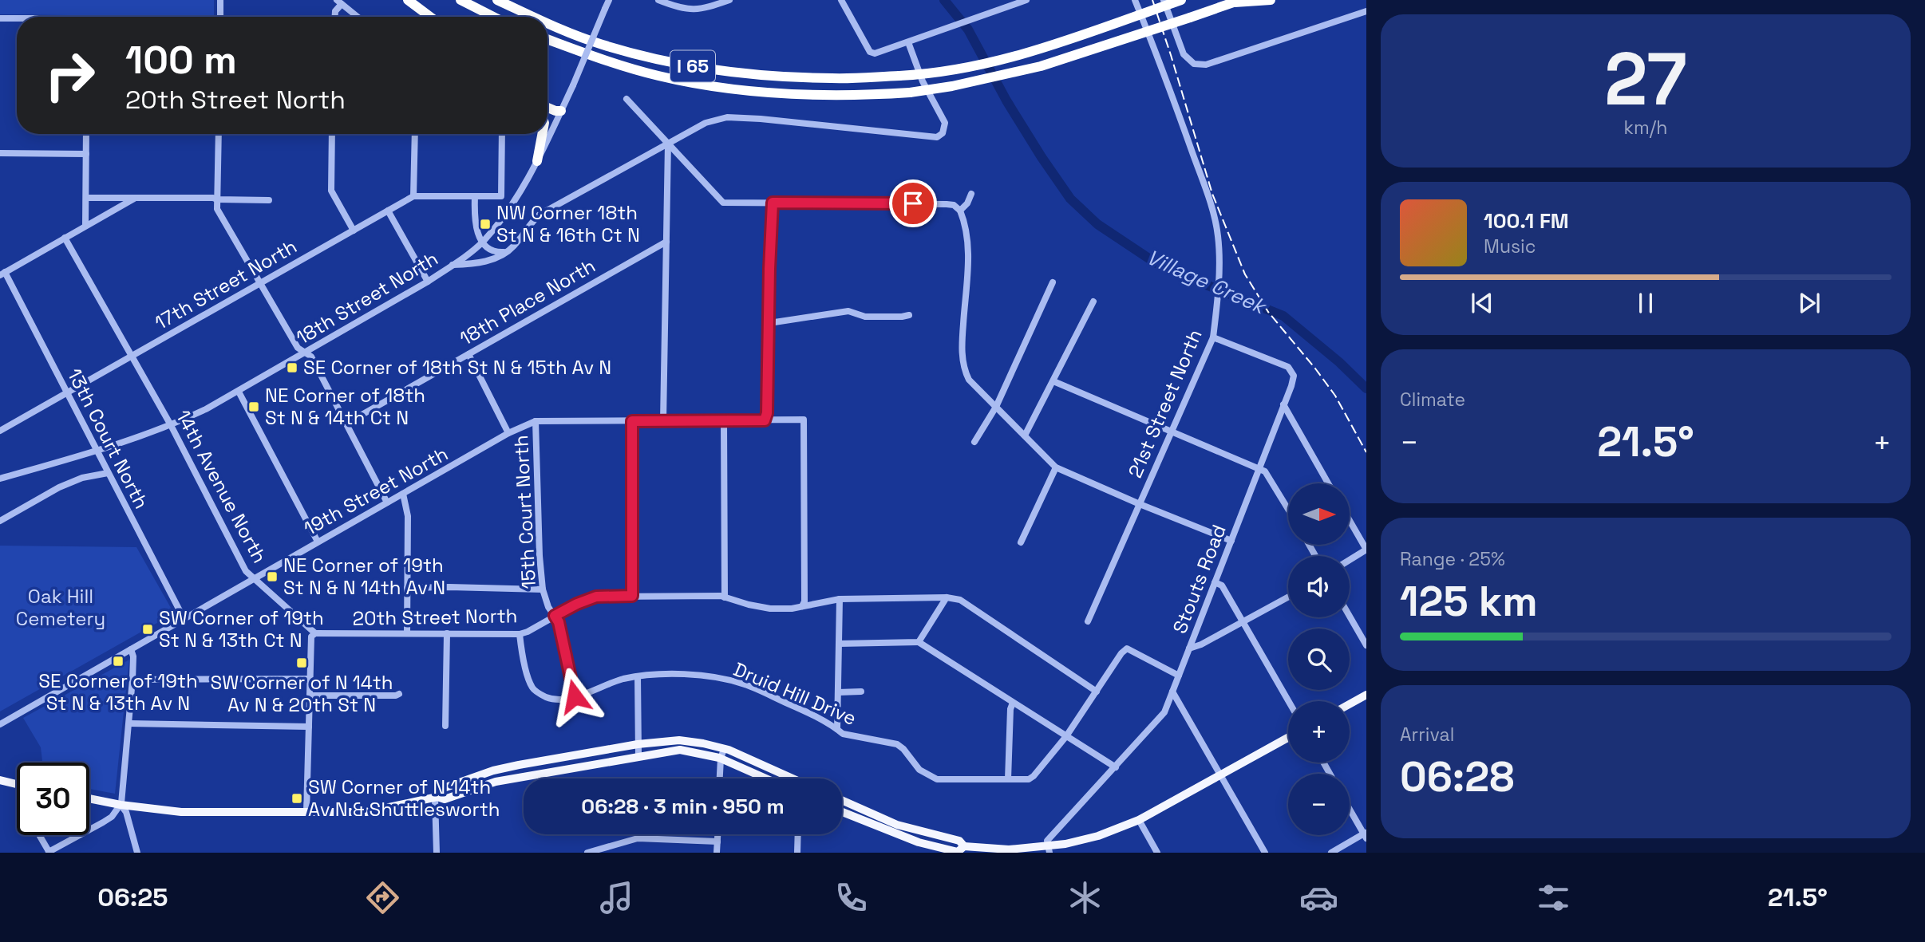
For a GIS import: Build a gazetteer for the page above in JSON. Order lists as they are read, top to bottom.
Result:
{
  "streets": {
    "highway": ["I 65"],
    "street": [
      "17th Street North",
      "18th Street North",
      "18th Place North",
      "21st Street North",
      "13th Court North",
      "14th Avenue North",
      "19th Street North",
      "15th Court North",
      "Stouts Road",
      "20th Street North",
      "Druid Hill Drive"
    ]
  },
  "crossings": [
    ["17th Street North", "13th Court North"],
    ["17th Street North", "14th Avenue North"],
    ["18th Street North", "13th Court North"],
    ["18th Street North", "14th Avenue North"],
    ["21st Street North", "Stouts Road"],
    ["13th Court North", "19th Street North"],
    ["14th Avenue North", "19th Street North"],
    ["14th Avenue North", "20th Street North"],
    ["19th Street North", "15th Court North"],
    ["19th Street North", "20th Street North"],
    ["15th Court North", "20th Street North"],
    ["15th Court North", "Druid Hill Drive"],
    ["Stouts Road", "Druid Hill Drive"],
    ["20th Street North", "Druid Hill Drive"]
  ],
  "water": ["Village Creek"],
  "parks": ["Oak Hill Cemetery"],
  "places": {
    "transit": [
      "NW Corner 18th St N & 16th Ct N",
      "SE Corner of 18th St N & 15th Av N",
      "NE Corner of 18th St N & 14th Ct N",
      "NE Corner of 19th St N & N 14th Av N",
      "SW Corner of 19th St N & 13th Ct N",
      "SE Corner of 19th St N & 13th Av N",
      "SW Corner of N 14th Av N & 20th St N",
      "SW Corner of N 14th Av N & Shuttlesworth"
    ]
  },
  "north": "right",
  "page": {
    "tile": [
      ["27", "km/h"],
      "Climate",
      ["Range · 25%", "125 km"],
      ["Arrival", "06:28"]
    ],
    "turn": ["100 m", "20th Street North"],
    "song": ["100.1 FM", "Music"],
    "heat": ["−", "21.5°", "+"],
    "map_buttons": ["+", "−"],
    "limit": "30",
    "trip": "06:28 · 3 min · 950 m",
    "tabs": ["06:25", "21.5°"]
  }
}
